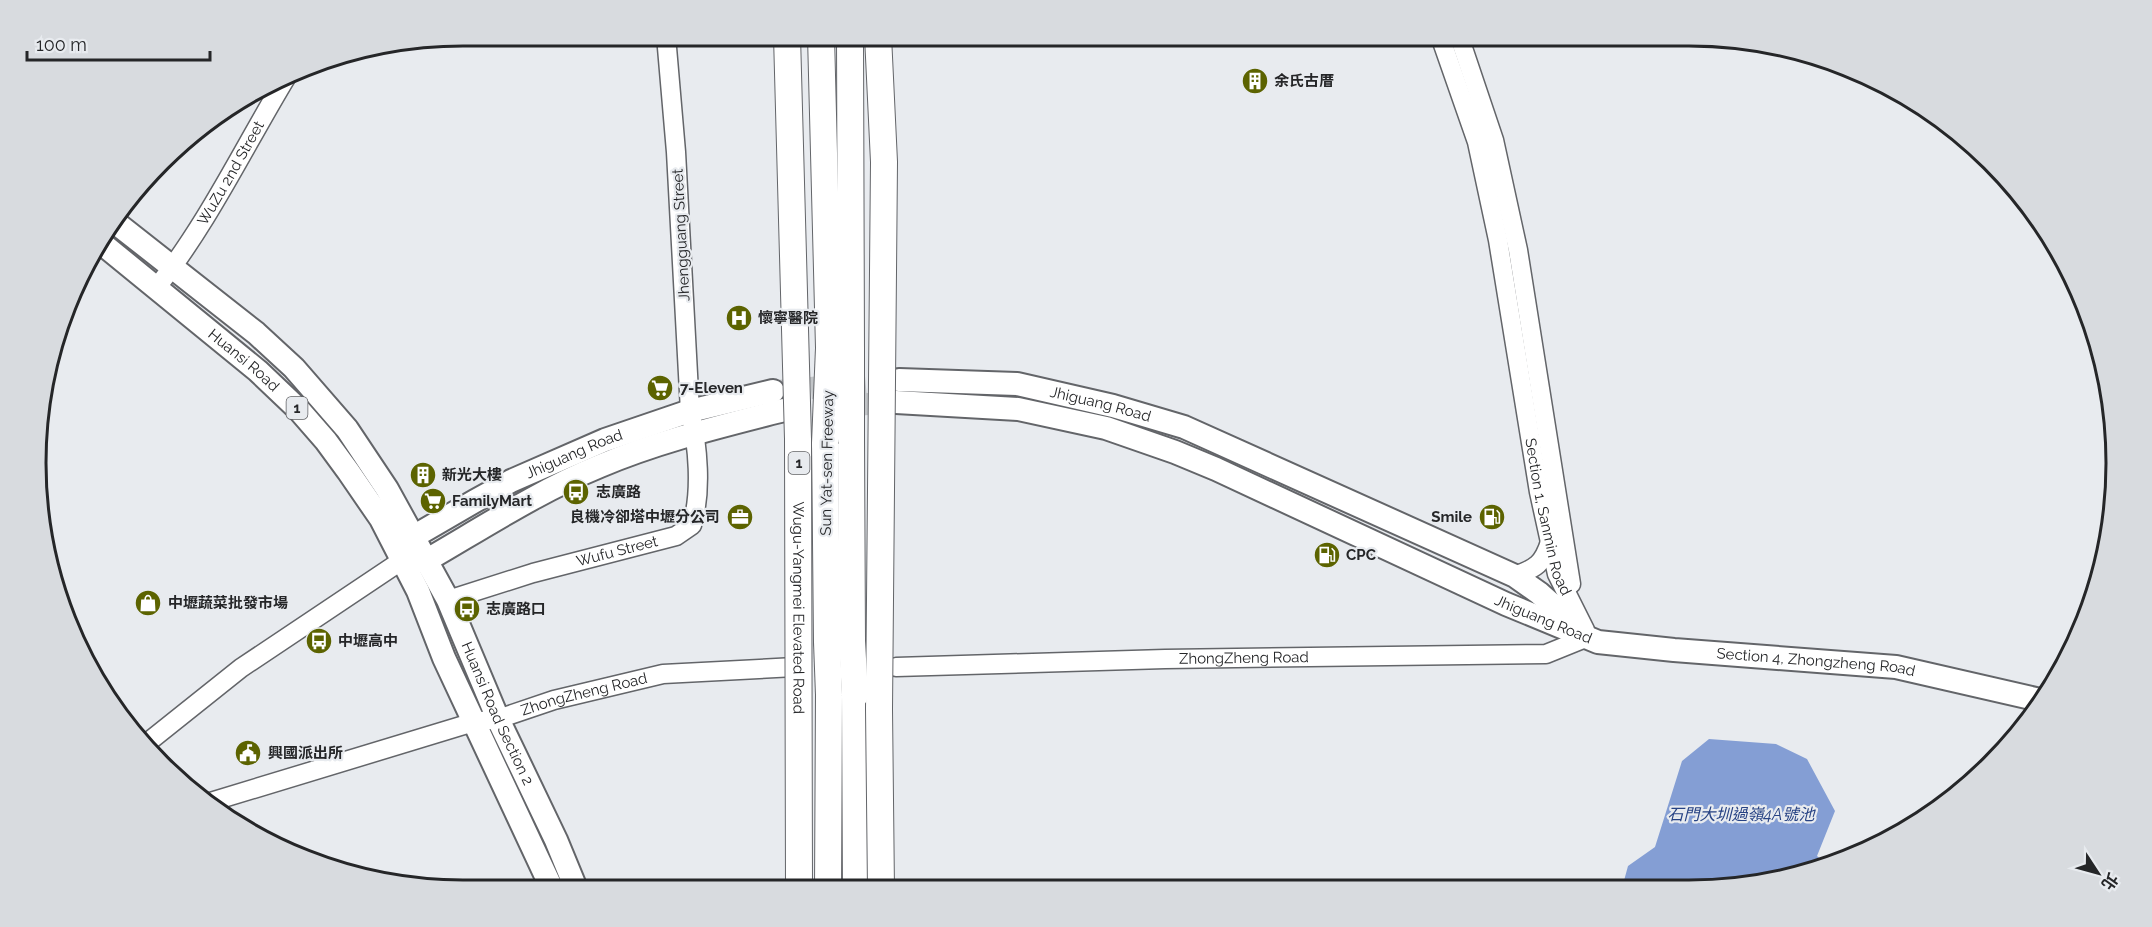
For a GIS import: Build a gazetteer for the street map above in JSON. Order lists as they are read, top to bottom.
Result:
{
  "streets": {
    "highway": ["1", "Sun Yat-sen Freeway", "Wugu-Yangmei Elevated Road"],
    "main road": [
      "Huansi Road",
      "Jhiguang Road",
      "Section 4, Zhongzheng Road",
      "Huansi Road Section 2"
    ],
    "street": [
      "WuZu 2nd Street",
      "Jhengguang Street",
      "Section 1, Sanmin Road",
      "Wufu Street",
      "ZhongZheng Road"
    ]
  },
  "crossings": [
    ["WuZu 2nd Street", "Huansi Road"],
    ["Jhengguang Street", "Jhiguang Road"],
    ["Jhengguang Street", "Wufu Street"],
    ["Huansi Road", "Jhiguang Road"],
    ["Huansi Road", "Huansi Road Section 2"],
    ["Jhiguang Road", "Section 1, Sanmin Road"],
    ["Jhiguang Road", "Wufu Street"],
    ["Jhiguang Road", "ZhongZheng Road"],
    ["Jhiguang Road", "Section 4, Zhongzheng Road"],
    ["Jhiguang Road", "Huansi Road Section 2"],
    ["Section 1, Sanmin Road", "ZhongZheng Road"],
    ["Section 1, Sanmin Road", "Section 4, Zhongzheng Road"],
    ["Wufu Street", "Huansi Road Section 2"],
    ["ZhongZheng Road", "Section 4, Zhongzheng Road"],
    ["ZhongZheng Road", "Huansi Road Section 2"]
  ],
  "water": ["石門大圳過嶺4A號池"],
  "places": {
    "building": ["余氏古厝", "新光大樓"],
    "hospital": ["懷寧醫院"],
    "supermarket": ["7-Eleven", "FamilyMart"],
    "bus stop": ["志廣路", "志廣路口", "中壢高中"],
    "office": ["良機冷卻塔中壢分公司"],
    "fuel station": ["Smile", "CPC"],
    "shop": ["中壢蔬菜批發市場"],
    "public building": ["興國派出所"]
  },
  "scale_bar": "100 m",
  "north": "bottom right"
}
